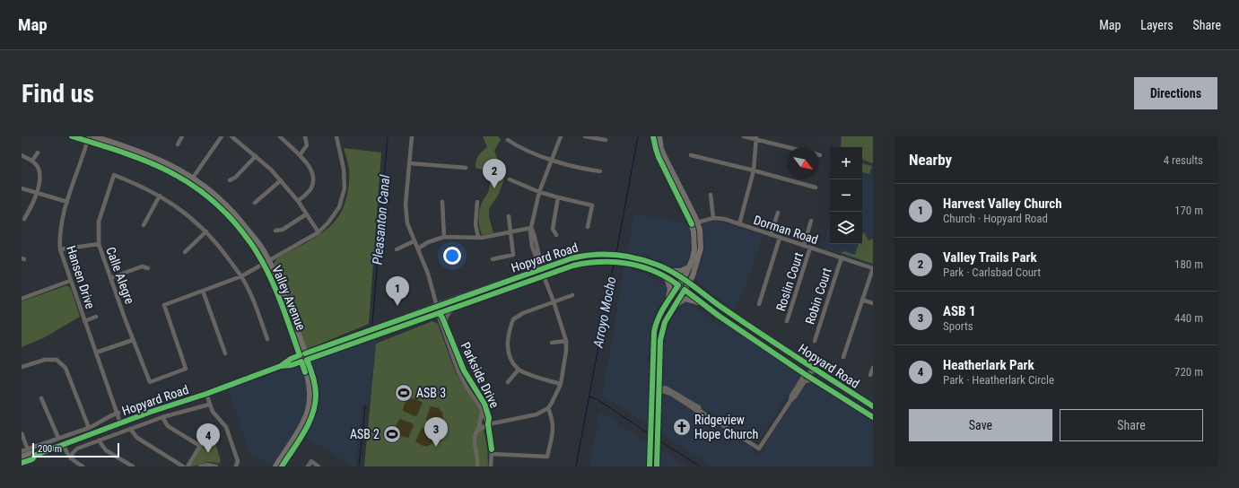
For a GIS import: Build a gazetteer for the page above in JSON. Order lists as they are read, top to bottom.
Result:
{
  "streets": {
    "main road": ["Hopyard Road", "Valley Avenue"],
    "street": [
      "Dorman Road",
      "Calle Alegre",
      "Hansen Drive",
      "Roslin Court",
      "Robin Court",
      "Parkside Drive"
    ]
  },
  "crossings": [
    ["Dorman Road", "Roslin Court"],
    ["Dorman Road", "Robin Court"],
    ["Hopyard Road", "Hansen Drive"],
    ["Hopyard Road", "Valley Avenue"],
    ["Hopyard Road", "Parkside Drive"],
    ["Hansen Drive", "Valley Avenue"]
  ],
  "water": ["Pleasanton Canal", "Arroyo Mocho"],
  "places": {
    "sports": ["ASB 3", "ASB 2"],
    "church": ["Ridgeview Hope Church"]
  },
  "scale_bar": "200 m",
  "north": "bottom right",
  "page": {
    "header": "Map",
    "nav": ["Map", "Layers", "Share"],
    "buttons": [
      "Directions",
      ["Save", "Share"]
    ],
    "title": "Find us",
    "heading": ["Nearby", "4 results"],
    "map_buttons": ["+", "−"],
    "pins": [
      "2",
      "1",
      "3",
      "4"
    ],
    "list": [
      {
        "mark": "1",
        "name": "Harvest Valley Church",
        "note": "Church · Hopyard Road",
        "value": "170 m"
      },
      {
        "mark": "2",
        "name": "Valley Trails Park",
        "note": "Park · Carlsbad Court",
        "value": "180 m"
      },
      {
        "mark": "3",
        "name": "ASB 1",
        "note": "Sports",
        "value": "440 m"
      },
      {
        "mark": "4",
        "name": "Heatherlark Park",
        "note": "Park · Heatherlark Circle",
        "value": "720 m"
      }
    ],
    "scale": "200 m"
  }
}
